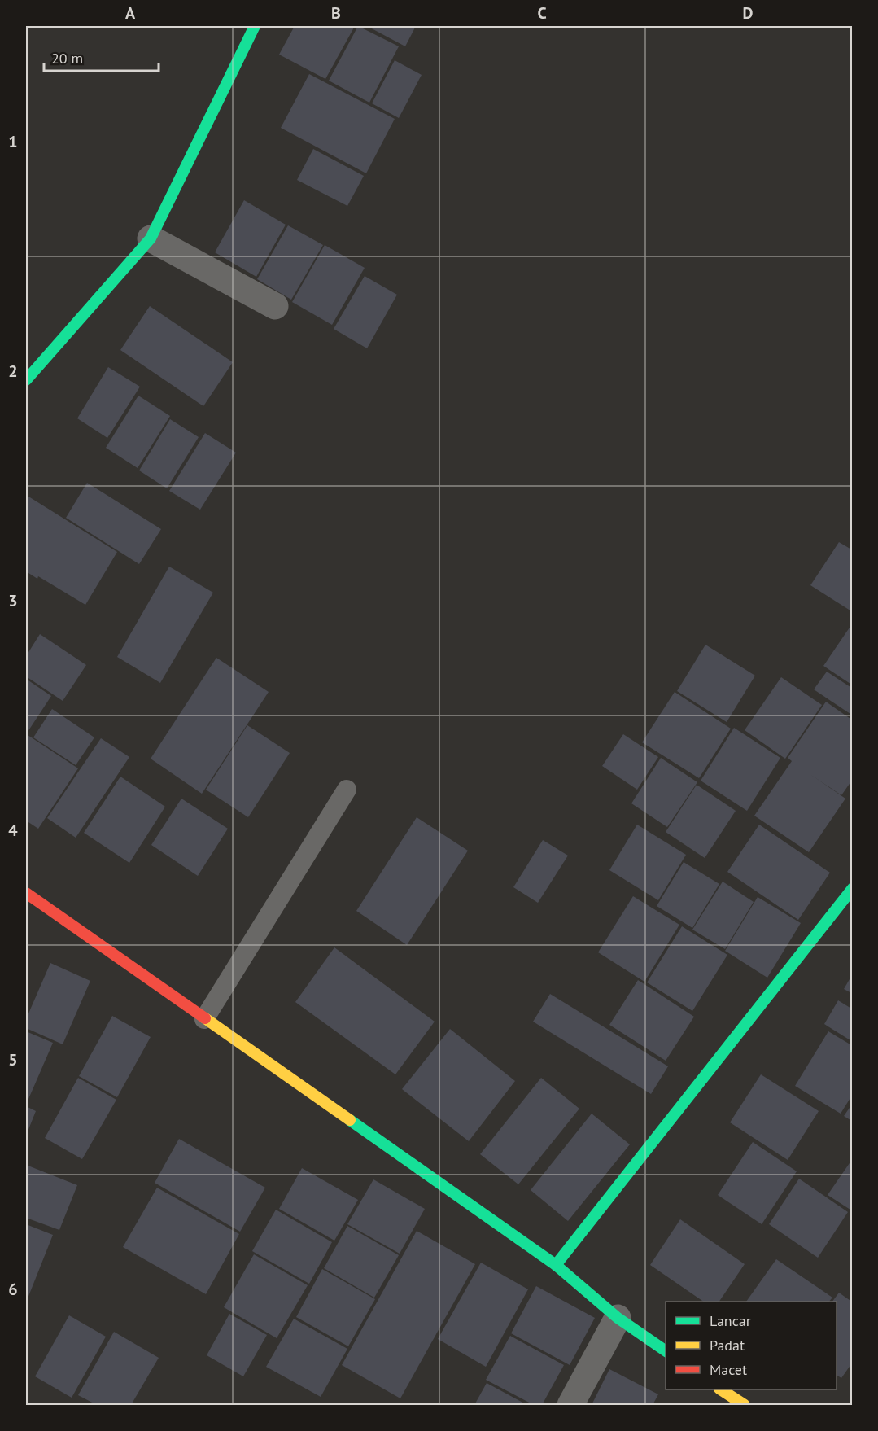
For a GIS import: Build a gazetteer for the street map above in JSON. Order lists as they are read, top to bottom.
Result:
{
  "legend": ["Lancar", "Padat", "Macet"],
  "scale_bar": "20 m",
  "grid": {
    "columns": [
      "A",
      "B",
      "C",
      "D"
    ],
    "rows": [
      "1",
      "2",
      "3",
      "4",
      "5",
      "6"
    ]
  }
}
